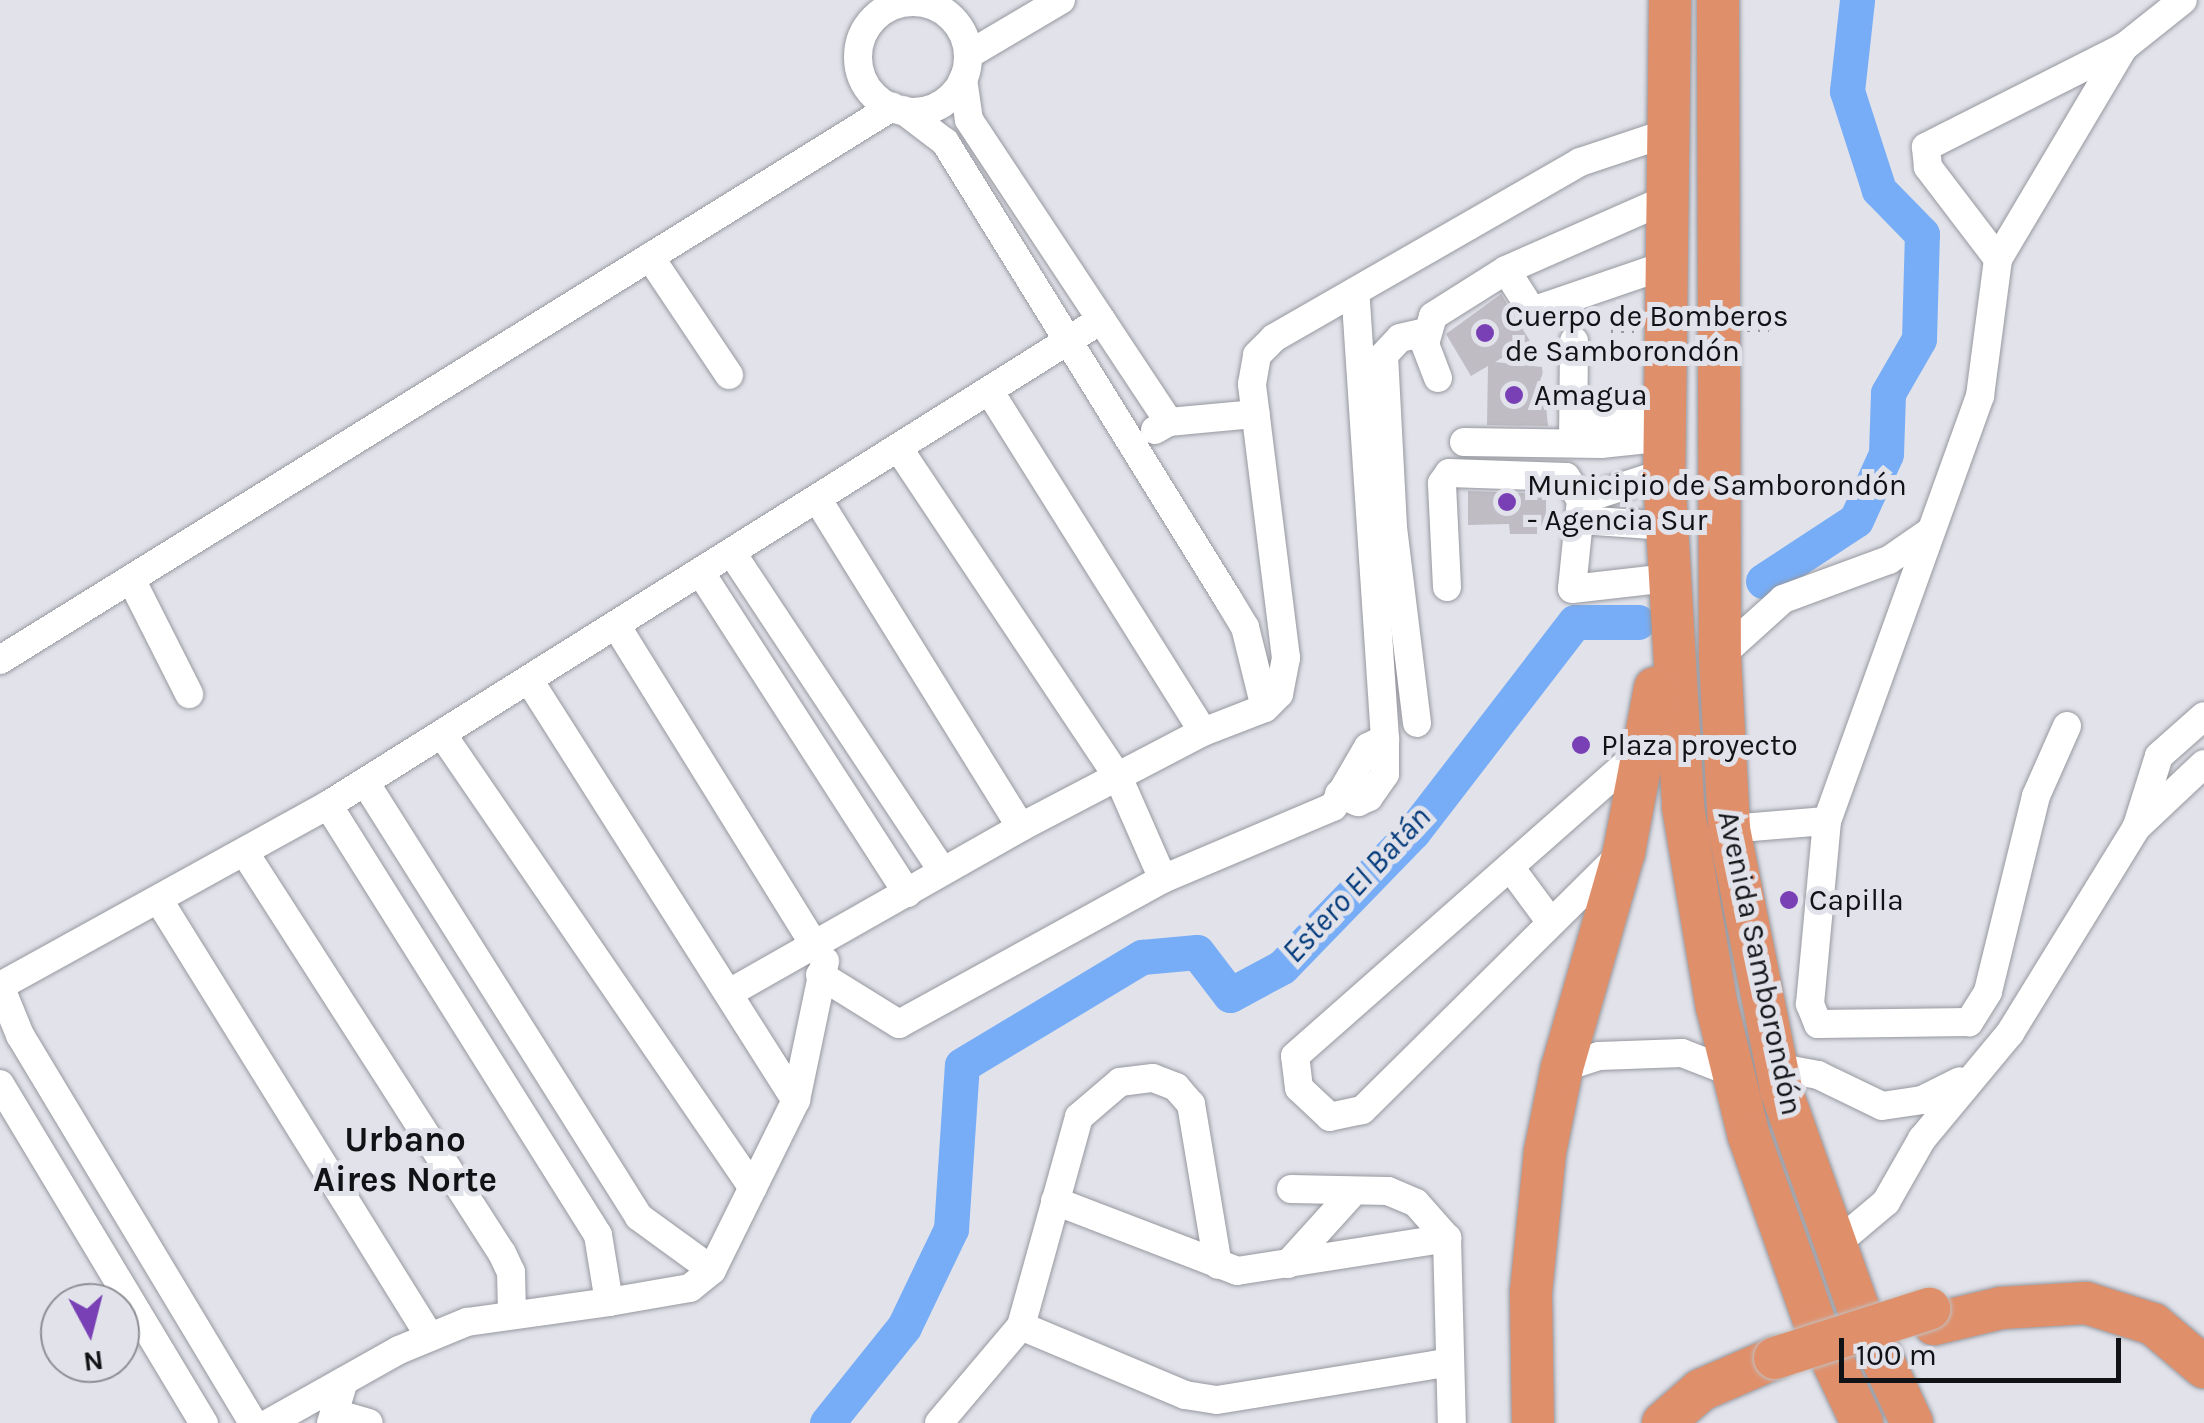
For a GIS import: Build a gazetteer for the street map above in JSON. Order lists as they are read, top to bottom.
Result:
{
  "streets": {
    "highway": ["Avenida Samborondón"]
  },
  "districts": ["Urbano Aires Norte"],
  "water": ["Estero El Batán"],
  "places": [
    "Cuerpo de Bomberos de Samborondón",
    "Amagua",
    "Municipio de Samborondón - Agencia Sur",
    "Plaza proyecto",
    "Capilla"
  ],
  "scale_bar": "100 m",
  "north": "bottom"
}
